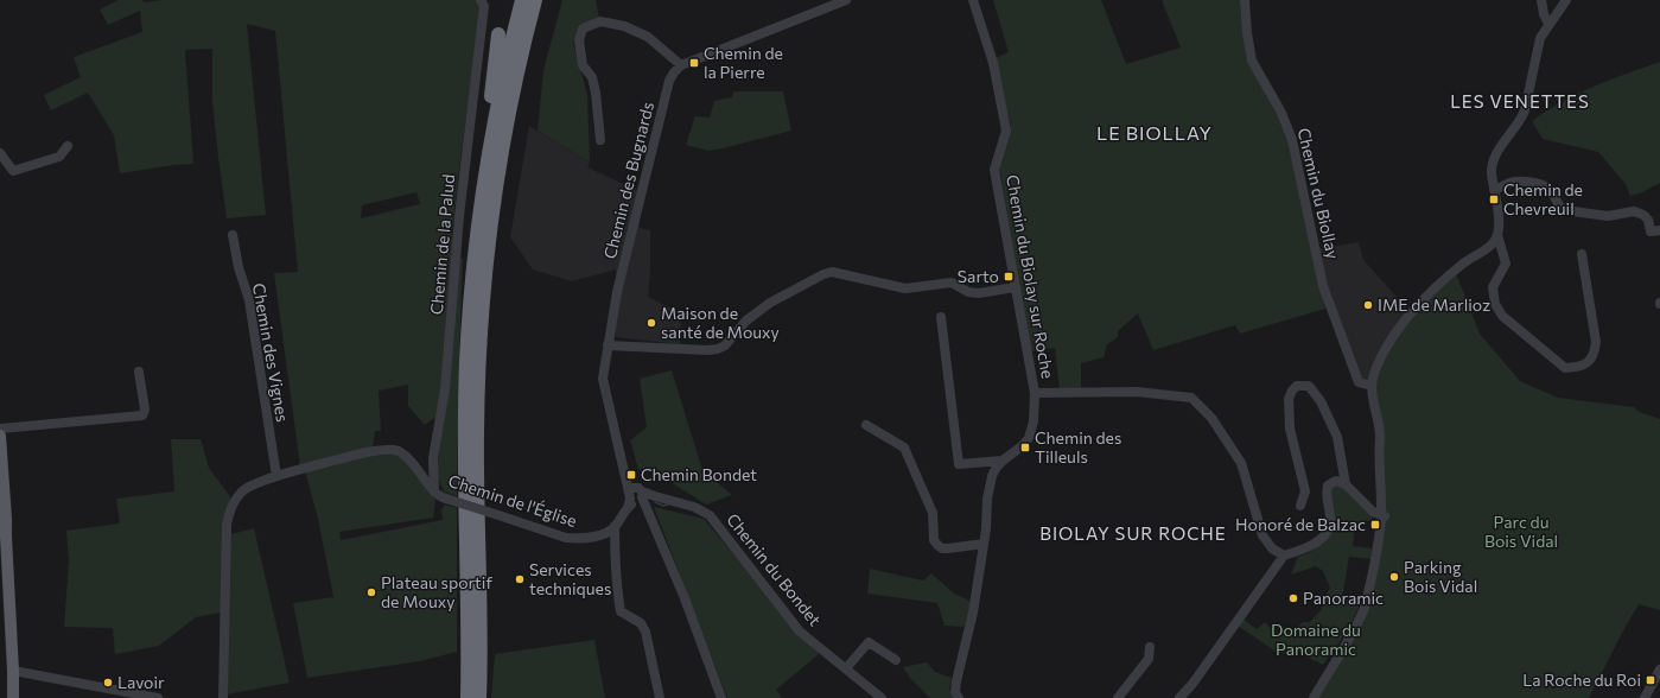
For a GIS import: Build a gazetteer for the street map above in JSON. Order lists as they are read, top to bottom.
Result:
{
  "streets": {
    "street": [
      "Chemin des Bugnards",
      "Chemin du Biollay",
      "Chemin de la Palud",
      "Chemin du Biolay sur Roche",
      "Chemin des Vignes",
      "Chemin de l'Église",
      "Chemin du Bondet"
    ]
  },
  "crossings": [
    ["Chemin des Bugnards", "Chemin de l'Église"],
    ["Chemin des Bugnards", "Chemin du Bondet"],
    ["Chemin de la Palud", "Chemin de l'Église"],
    ["Chemin des Vignes", "Chemin de l'Église"],
    ["Chemin de l'Église", "Chemin du Bondet"]
  ],
  "districts": ["LES VENETTES", "LE BIOLLAY", "BIOLAY SUR ROCHE"],
  "parks": ["Parc du Bois Vidal", "Domaine du Panoramic"],
  "places": {
    "transit": [
      "Chemin de la Pierre",
      "Chemin de Chevreuil",
      "Sarto",
      "Chemin des Tilleuls",
      "Chemin Bondet",
      "Honoré de Balzac",
      "La Roche du Roi"
    ],
    "other": [
      "IME de Marlioz",
      "Maison de santé de Mouxy",
      "Parking Bois Vidal",
      "Services techniques",
      "Plateau sportif de Mouxy",
      "Panoramic",
      "Lavoir"
    ]
  }
}
